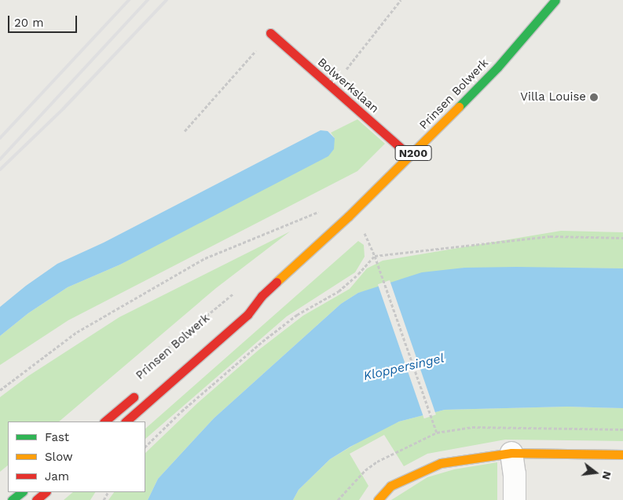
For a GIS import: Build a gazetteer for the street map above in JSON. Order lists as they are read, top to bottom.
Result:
{
  "streets": {
    "main road": ["Bolwerkslaan", "Prinsen Bolwerk", "N200"]
  },
  "crossings": [
    ["Bolwerkslaan", "Prinsen Bolwerk"]
  ],
  "water": ["Kloppersingel"],
  "places": ["Villa Louise"],
  "legend": ["Fast", "Slow", "Jam"],
  "scale_bar": "20 m",
  "north": "right"
}
